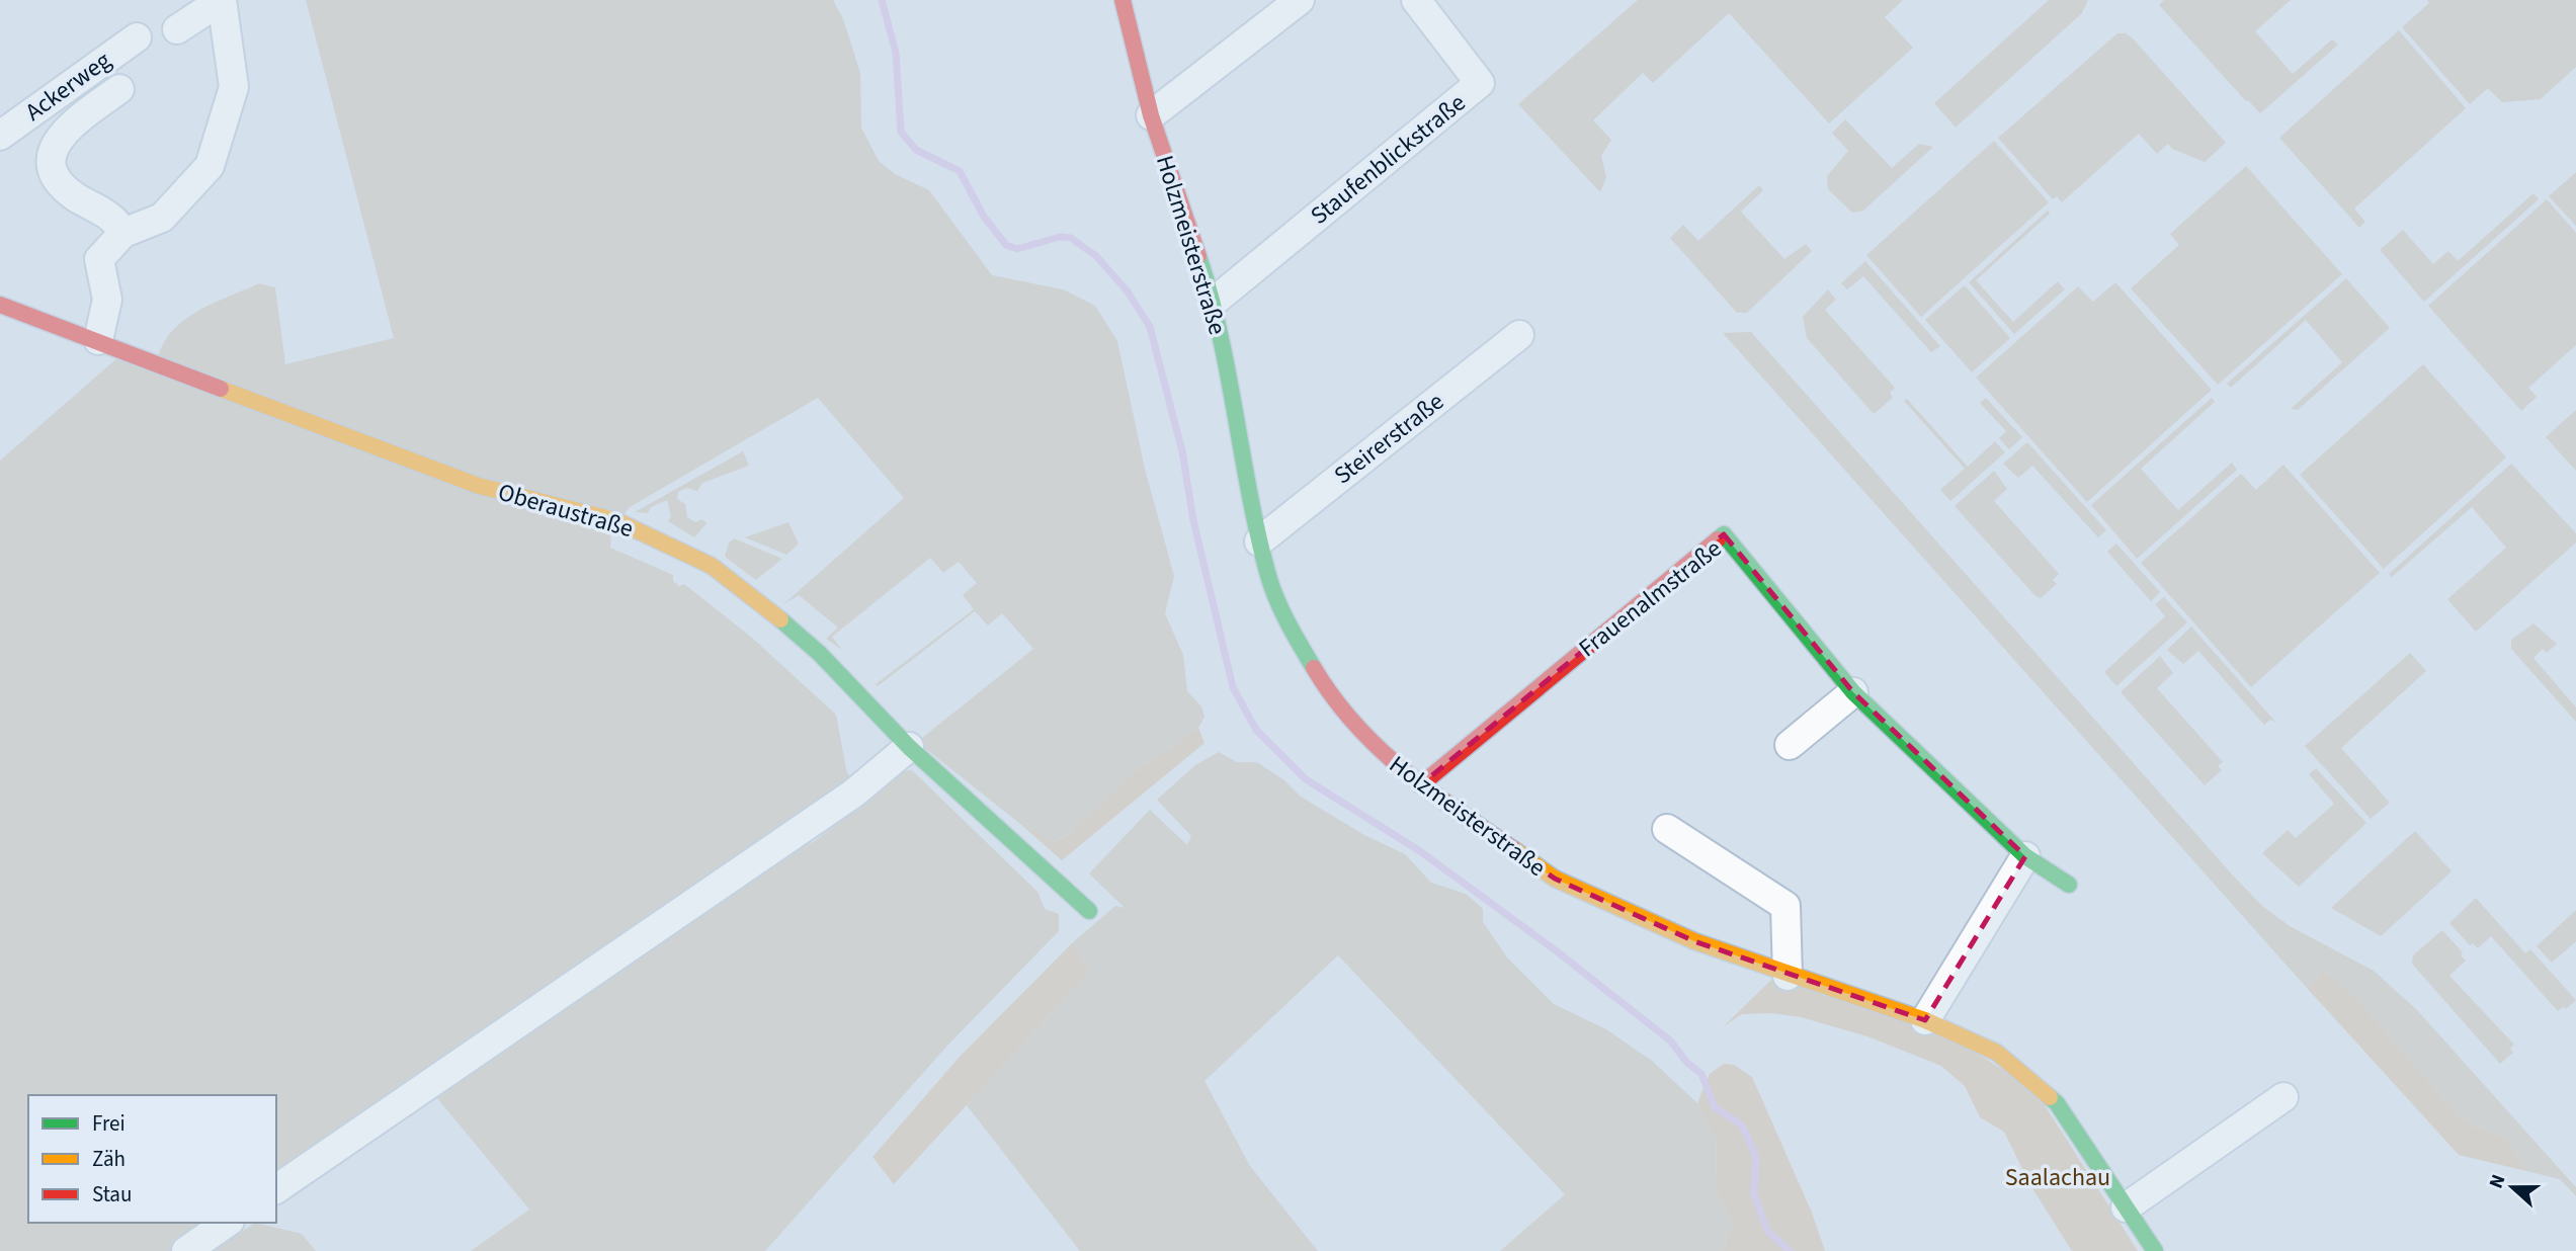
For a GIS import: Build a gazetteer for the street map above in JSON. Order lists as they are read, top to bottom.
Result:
{
  "streets": {
    "street": [
      "Ackerweg",
      "Staufenblickstraße",
      "Holzmeisterstraße",
      "Steirerstraße",
      "Oberaustraße",
      "Frauenalmstraße"
    ]
  },
  "crossings": [
    ["Staufenblickstraße", "Holzmeisterstraße"],
    ["Holzmeisterstraße", "Steirerstraße"],
    ["Holzmeisterstraße", "Frauenalmstraße"]
  ],
  "parks": ["Saalachau"],
  "legend": ["Frei", "Zäh", "Stau"],
  "north": "left"
}
